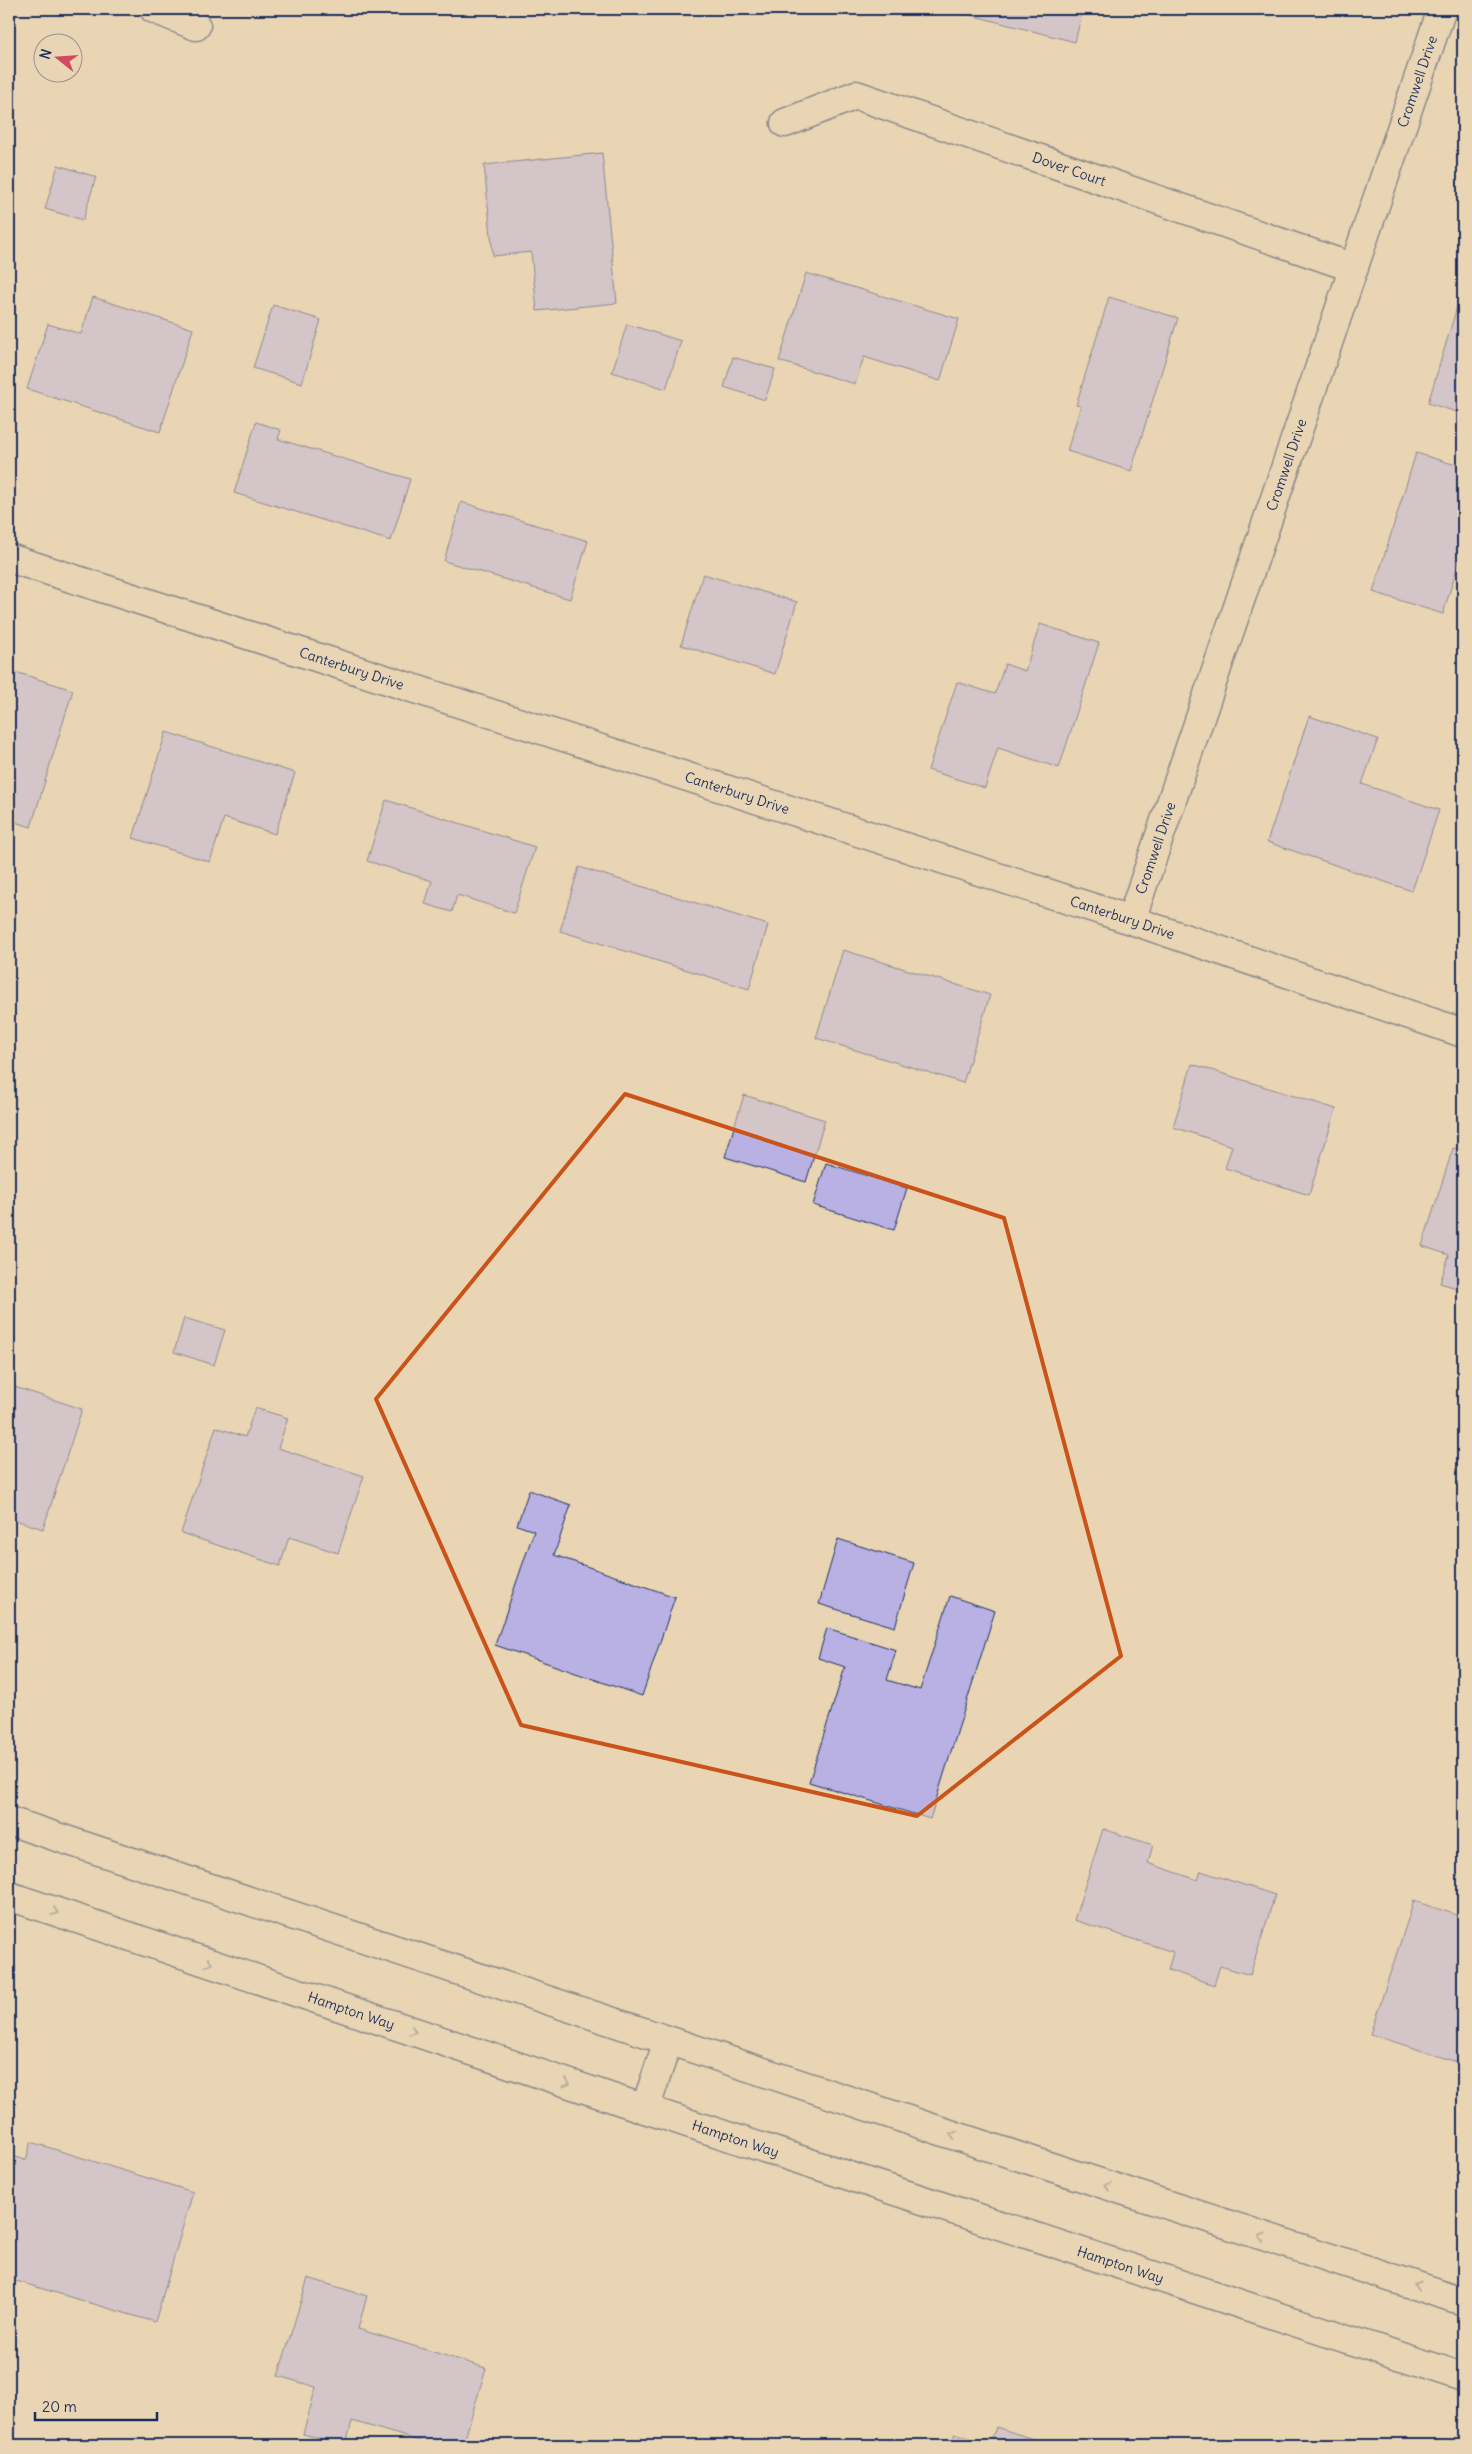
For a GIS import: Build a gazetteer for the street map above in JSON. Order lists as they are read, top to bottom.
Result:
{
  "streets": {
    "street": [
      "Cromwell Drive",
      "Dover Court",
      "Canterbury Drive",
      "Hampton Way"
    ]
  },
  "crossings": [
    ["Cromwell Drive", "Dover Court"],
    ["Cromwell Drive", "Canterbury Drive"]
  ],
  "scale_bar": "20 m",
  "north": "left"
}
